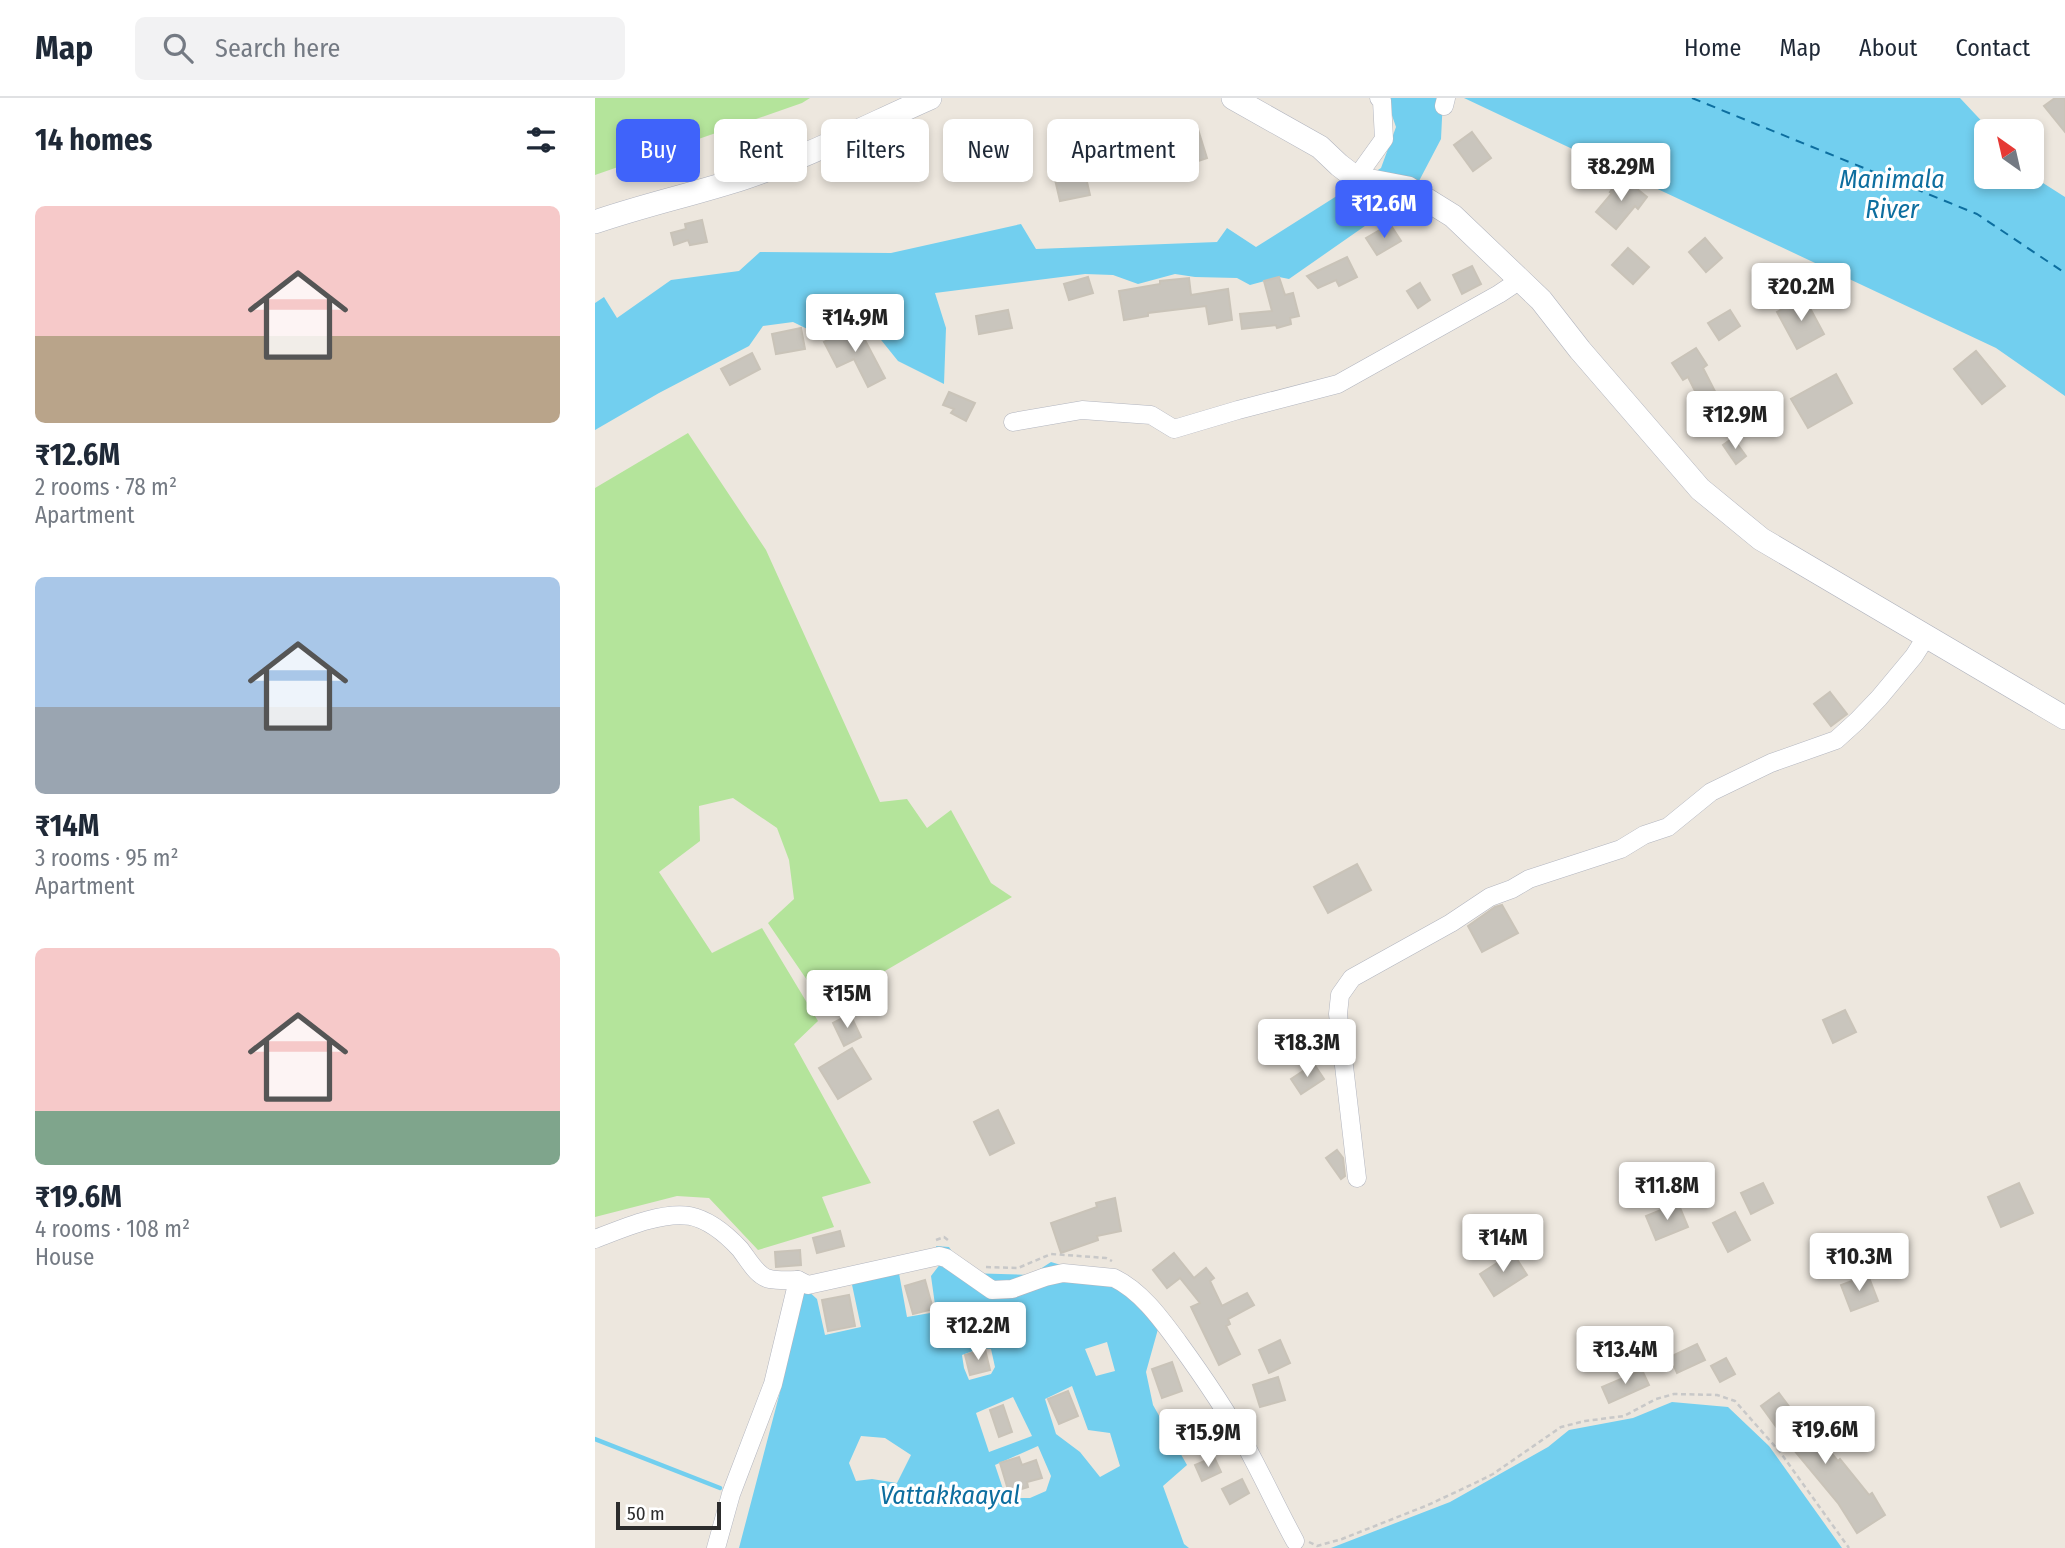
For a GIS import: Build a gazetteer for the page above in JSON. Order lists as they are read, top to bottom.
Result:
{
  "water": ["Manimala River", "Vattakkaayal"],
  "scale_bar": "50 m",
  "north": "top left",
  "page": {
    "header": "Map",
    "search": "Search here",
    "nav": [
      "Home",
      "Map",
      "About",
      "Contact"
    ],
    "heading": "14 homes",
    "chip": [
      "Buy",
      "Rent",
      "Filters",
      "New",
      "Apartment"
    ],
    "price": [
      "₹8.29M",
      "₹12.6M",
      "₹20.2M",
      "₹14.9M",
      "₹12.9M",
      "₹15M",
      "₹18.3M",
      "₹11.8M",
      "₹14M",
      "₹10.3M",
      "₹12.2M",
      "₹13.4M",
      "₹19.6M",
      "₹15.9M"
    ],
    "list": [
      {
        "name": "₹12.6M",
        "note": "2 rooms · 78 m² · Apartment"
      },
      {
        "name": "₹14M",
        "note": "3 rooms · 95 m² · Apartment"
      },
      {
        "name": "₹19.6M",
        "note": "4 rooms · 108 m² · House"
      }
    ],
    "scale": "50 m"
  }
}
